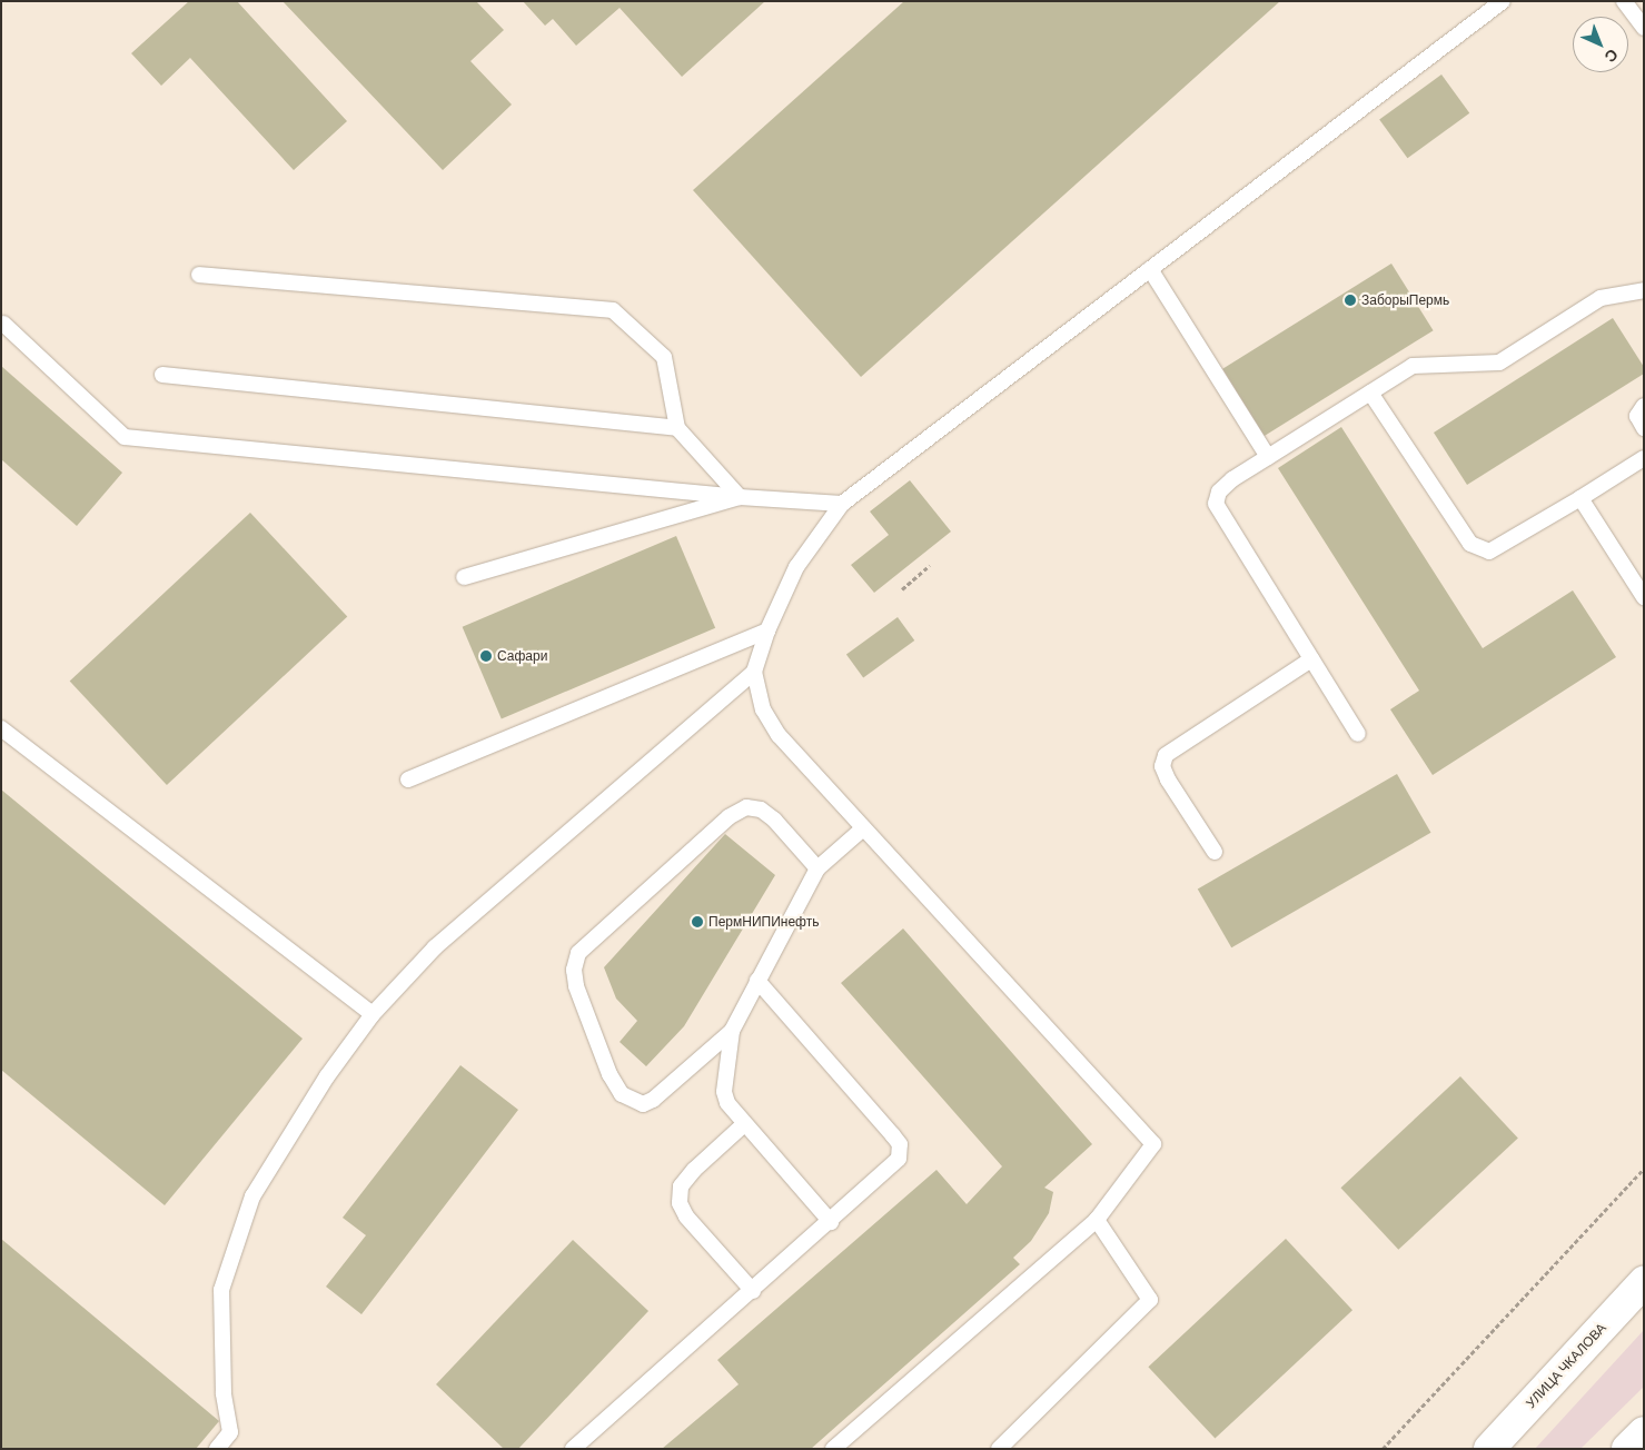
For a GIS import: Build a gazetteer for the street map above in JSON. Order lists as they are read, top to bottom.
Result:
{
  "streets": {
    "main road": ["УЛИЦА ЧКАЛОВА"]
  },
  "places": ["ЗаборыПермь", "Сафари", "ПермНИПИнефть"],
  "north": "bottom right"
}
